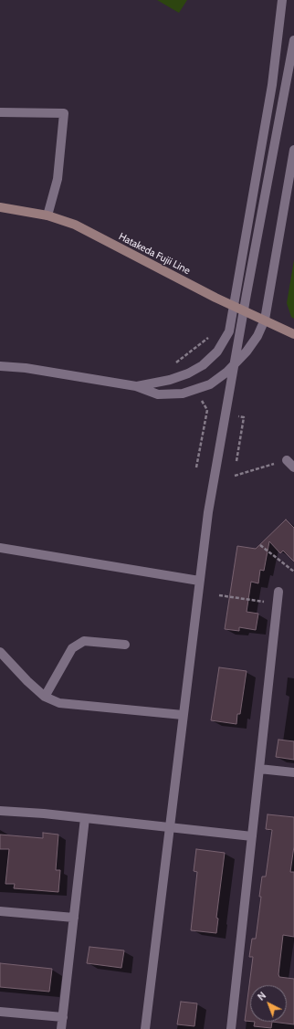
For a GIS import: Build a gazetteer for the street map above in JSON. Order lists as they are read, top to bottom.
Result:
{
  "streets": {
    "main road": ["Hatakeda Fujii Line"]
  },
  "north": "top left"
}
